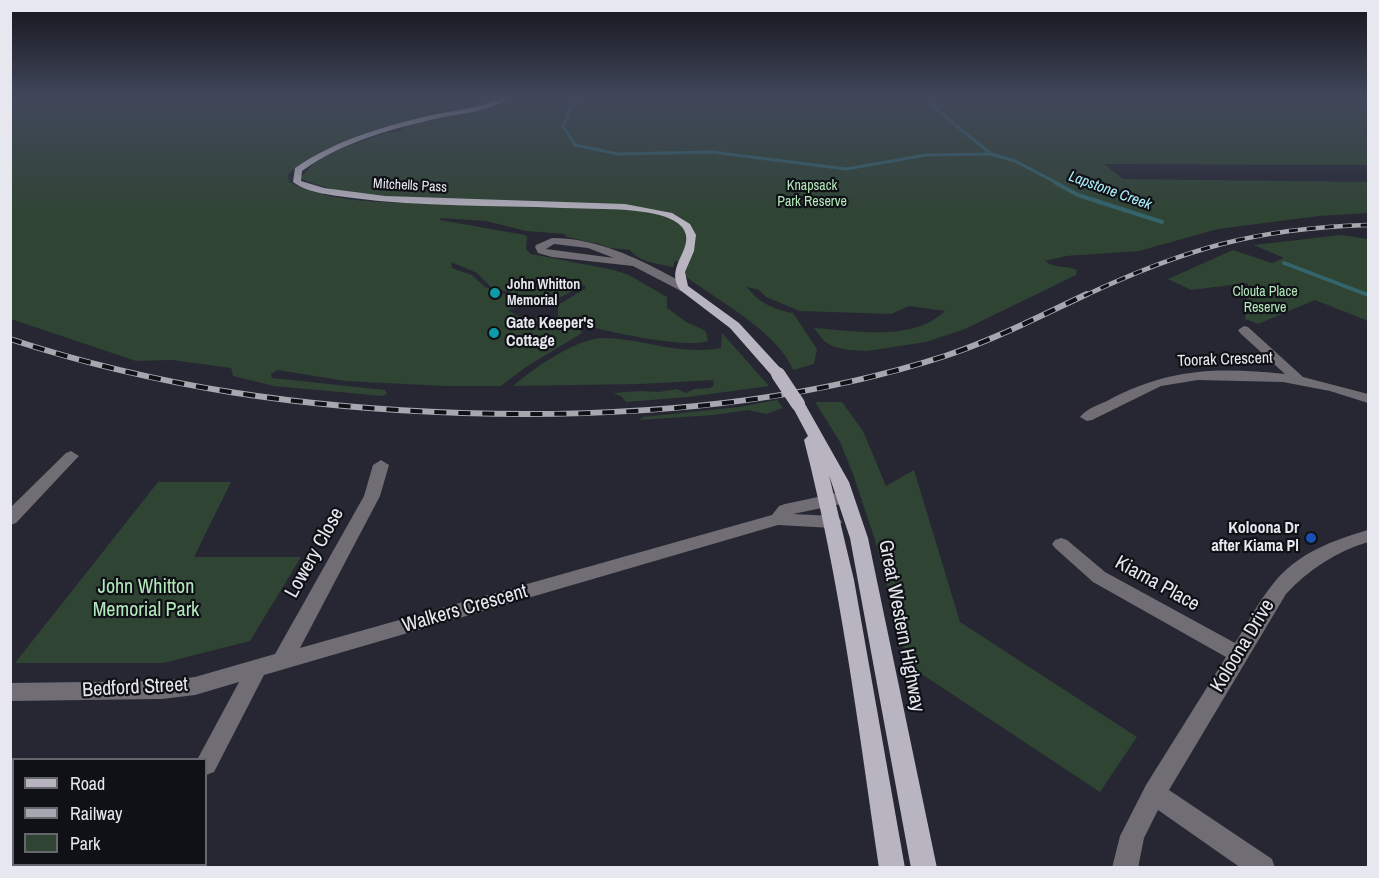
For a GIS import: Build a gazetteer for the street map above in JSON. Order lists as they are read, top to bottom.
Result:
{
  "streets": {
    "main road": ["Mitchells Pass", "Great Western Highway"],
    "street": [
      "Toorak Crescent",
      "Lowery Close",
      "Kiama Place",
      "Walkers Crescent",
      "Koloona Drive",
      "Bedford Street"
    ]
  },
  "crossings": [
    ["Mitchells Pass", "Great Western Highway"],
    ["Lowery Close", "Walkers Crescent"],
    ["Kiama Place", "Koloona Drive"],
    ["Walkers Crescent", "Great Western Highway"],
    ["Walkers Crescent", "Bedford Street"]
  ],
  "water": ["Lapstone Creek"],
  "parks": ["Knapsack Park Reserve", "Clouta Place Reserve", "John Whitton Memorial Park"],
  "places": ["John Whitton Memorial", "Gate Keeper's Cottage", "Koloona Dr after Kiama Pl"],
  "legend": ["Road", "Railway", "Park"]
}
